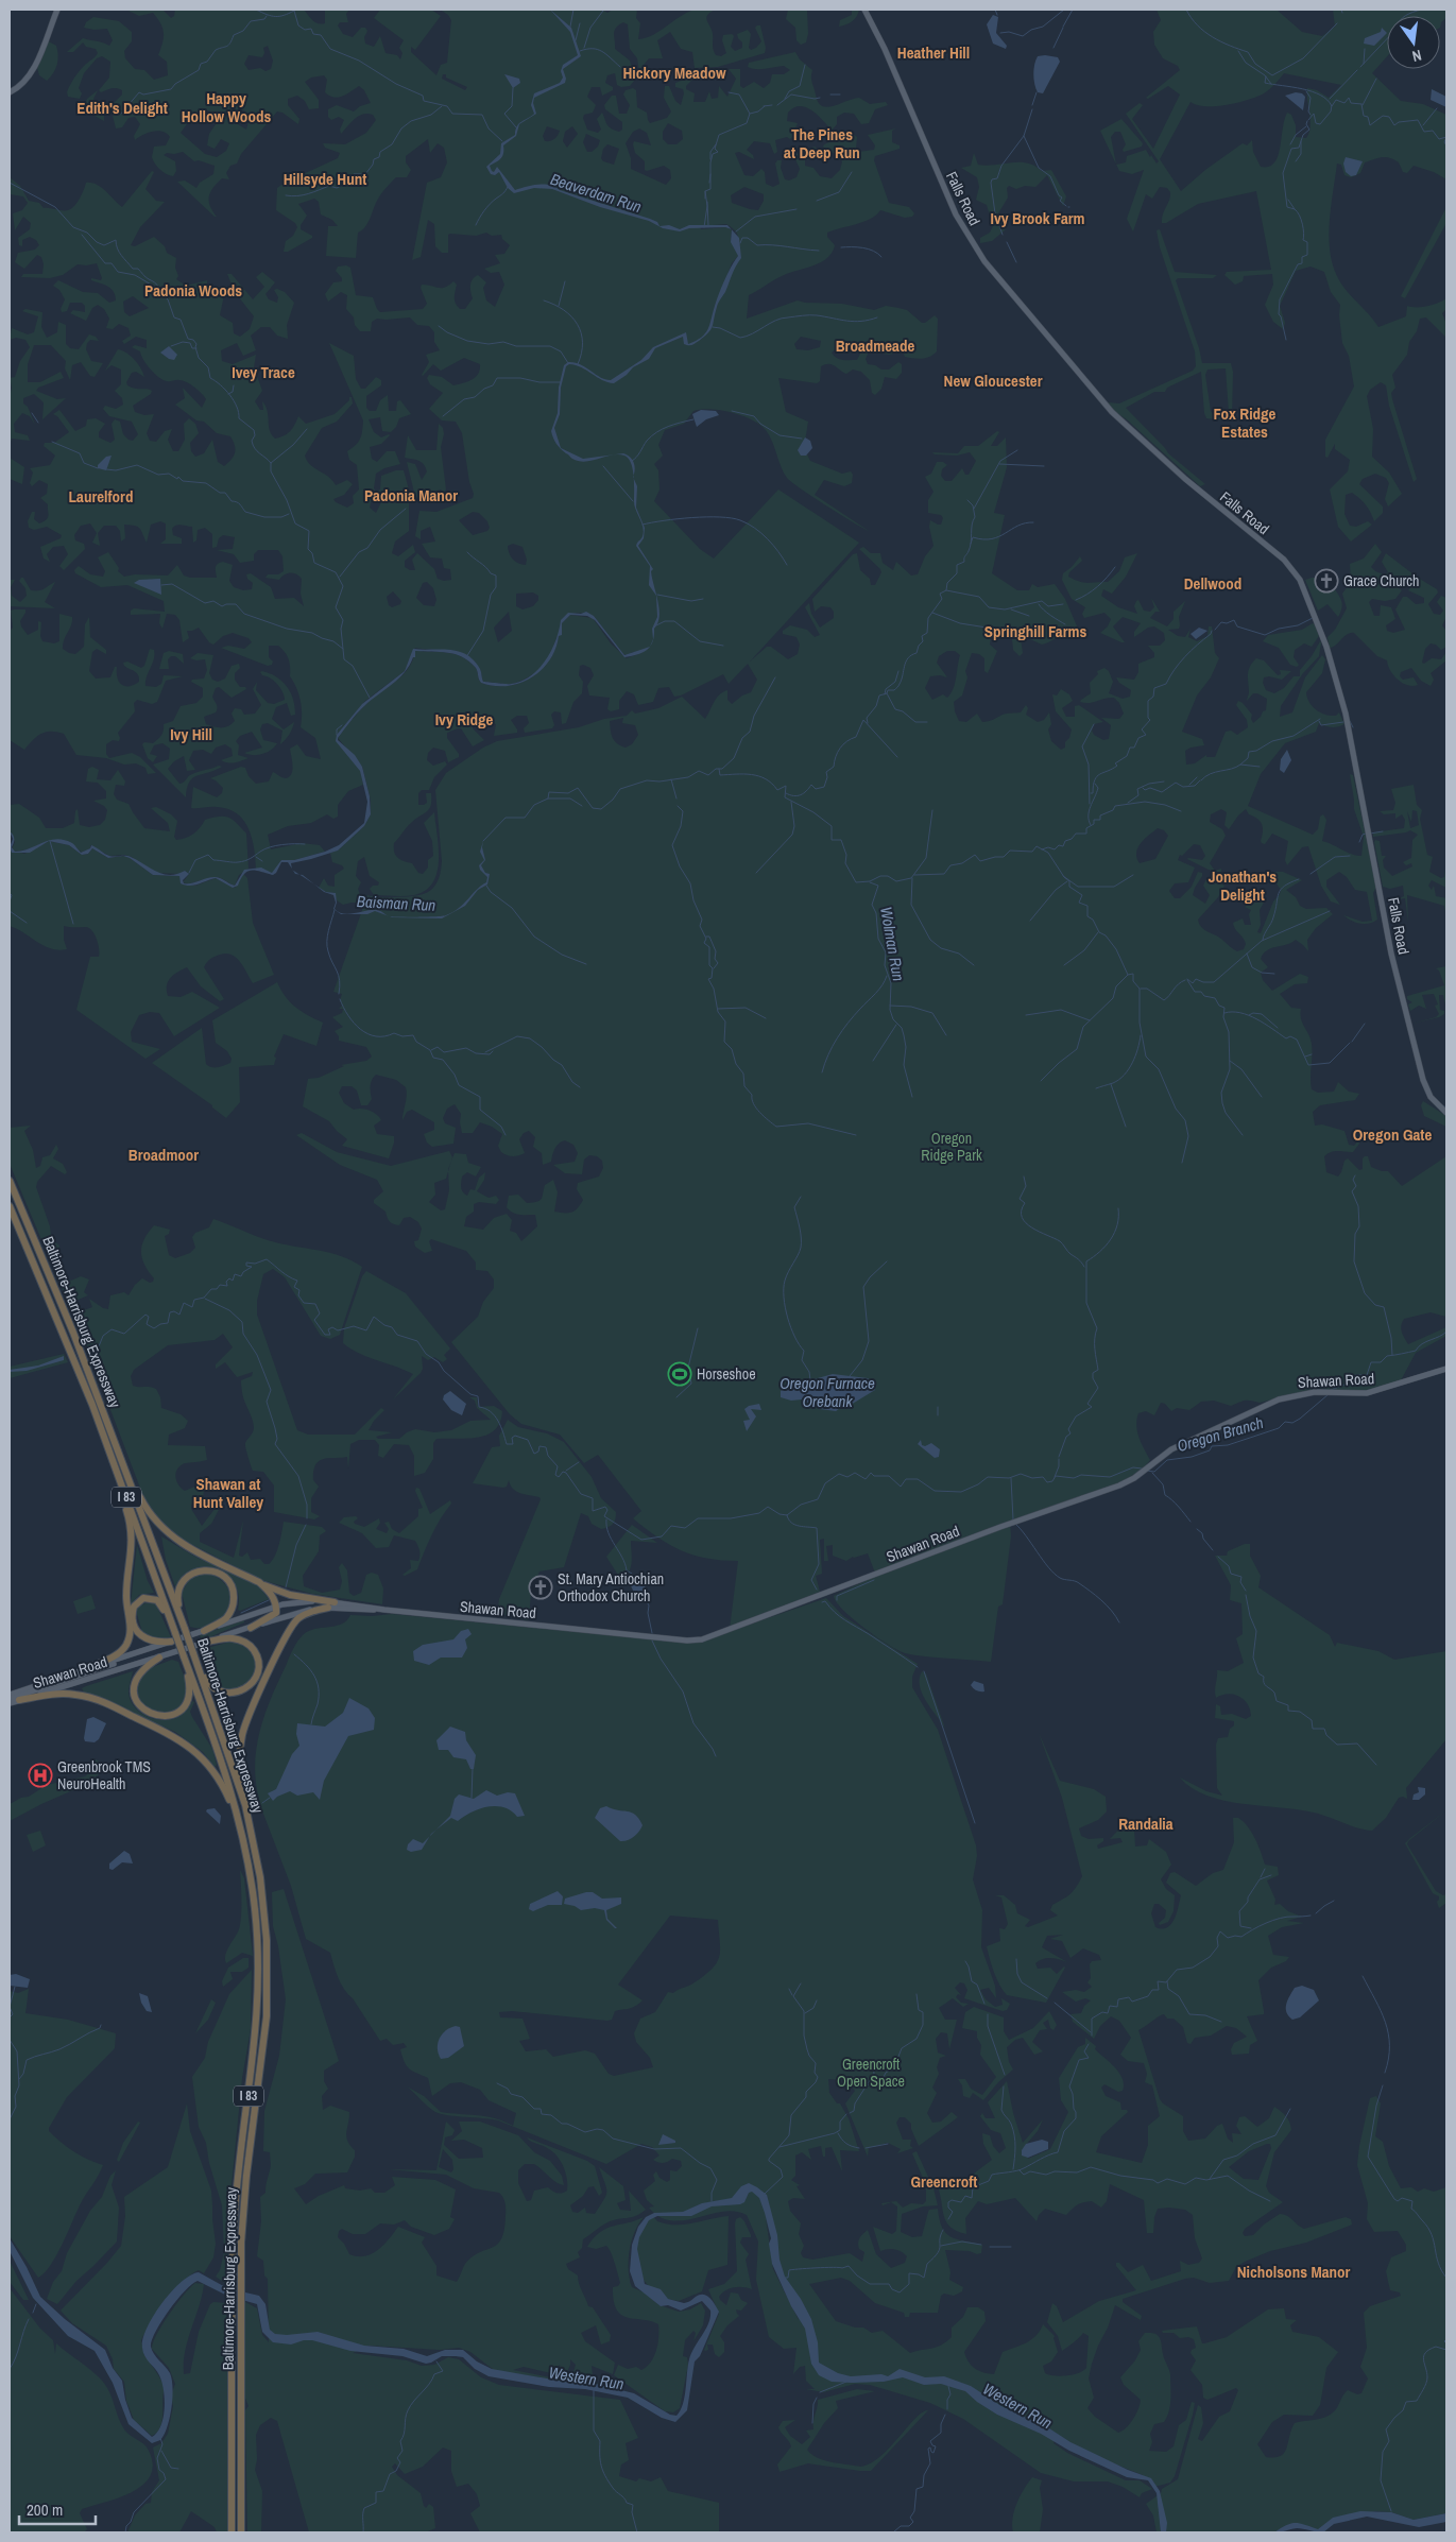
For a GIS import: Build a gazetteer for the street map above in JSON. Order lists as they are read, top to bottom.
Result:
{
  "streets": {
    "highway": ["Baltimore-Harrisburg Expressway", "I 83"],
    "main road": ["Falls Road", "Shawan Road"]
  },
  "crossings": [
    ["Baltimore-Harrisburg Expressway", "Shawan Road"]
  ],
  "districts": [
    "Heather Hill",
    "Hickory Meadow",
    "Happy Hollow Woods",
    "Edith's Delight",
    "The Pines at Deep Run",
    "Hillsyde Hunt",
    "Ivy Brook Farm",
    "Padonia Woods",
    "Broadmeade",
    "Ivey Trace",
    "New Gloucester",
    "Fox Ridge Estates",
    "Padonia Manor",
    "Laurelford",
    "Dellwood",
    "Springhill Farms",
    "Ivy Ridge",
    "Ivy Hill",
    "Jonathan's Delight",
    "Oregon Gate",
    "Broadmoor",
    "Shawan at Hunt Valley",
    "Randalia",
    "Greencroft",
    "Nicholsons Manor"
  ],
  "water": [
    "Beaverdam Run",
    "Baisman Run",
    "Wolman Run",
    "Oregon Furnace Orebank",
    "Oregon Branch",
    "Western Run"
  ],
  "parks": ["Oregon Ridge Park", "Greencroft Open Space"],
  "places": {
    "church": ["Grace Church", "St. Mary Antiochian Orthodox Church"],
    "sports": ["Horseshoe"],
    "hospital": ["Greenbrook TMS NeuroHealth"]
  },
  "scale_bar": "200 m",
  "north": "bottom"
}
